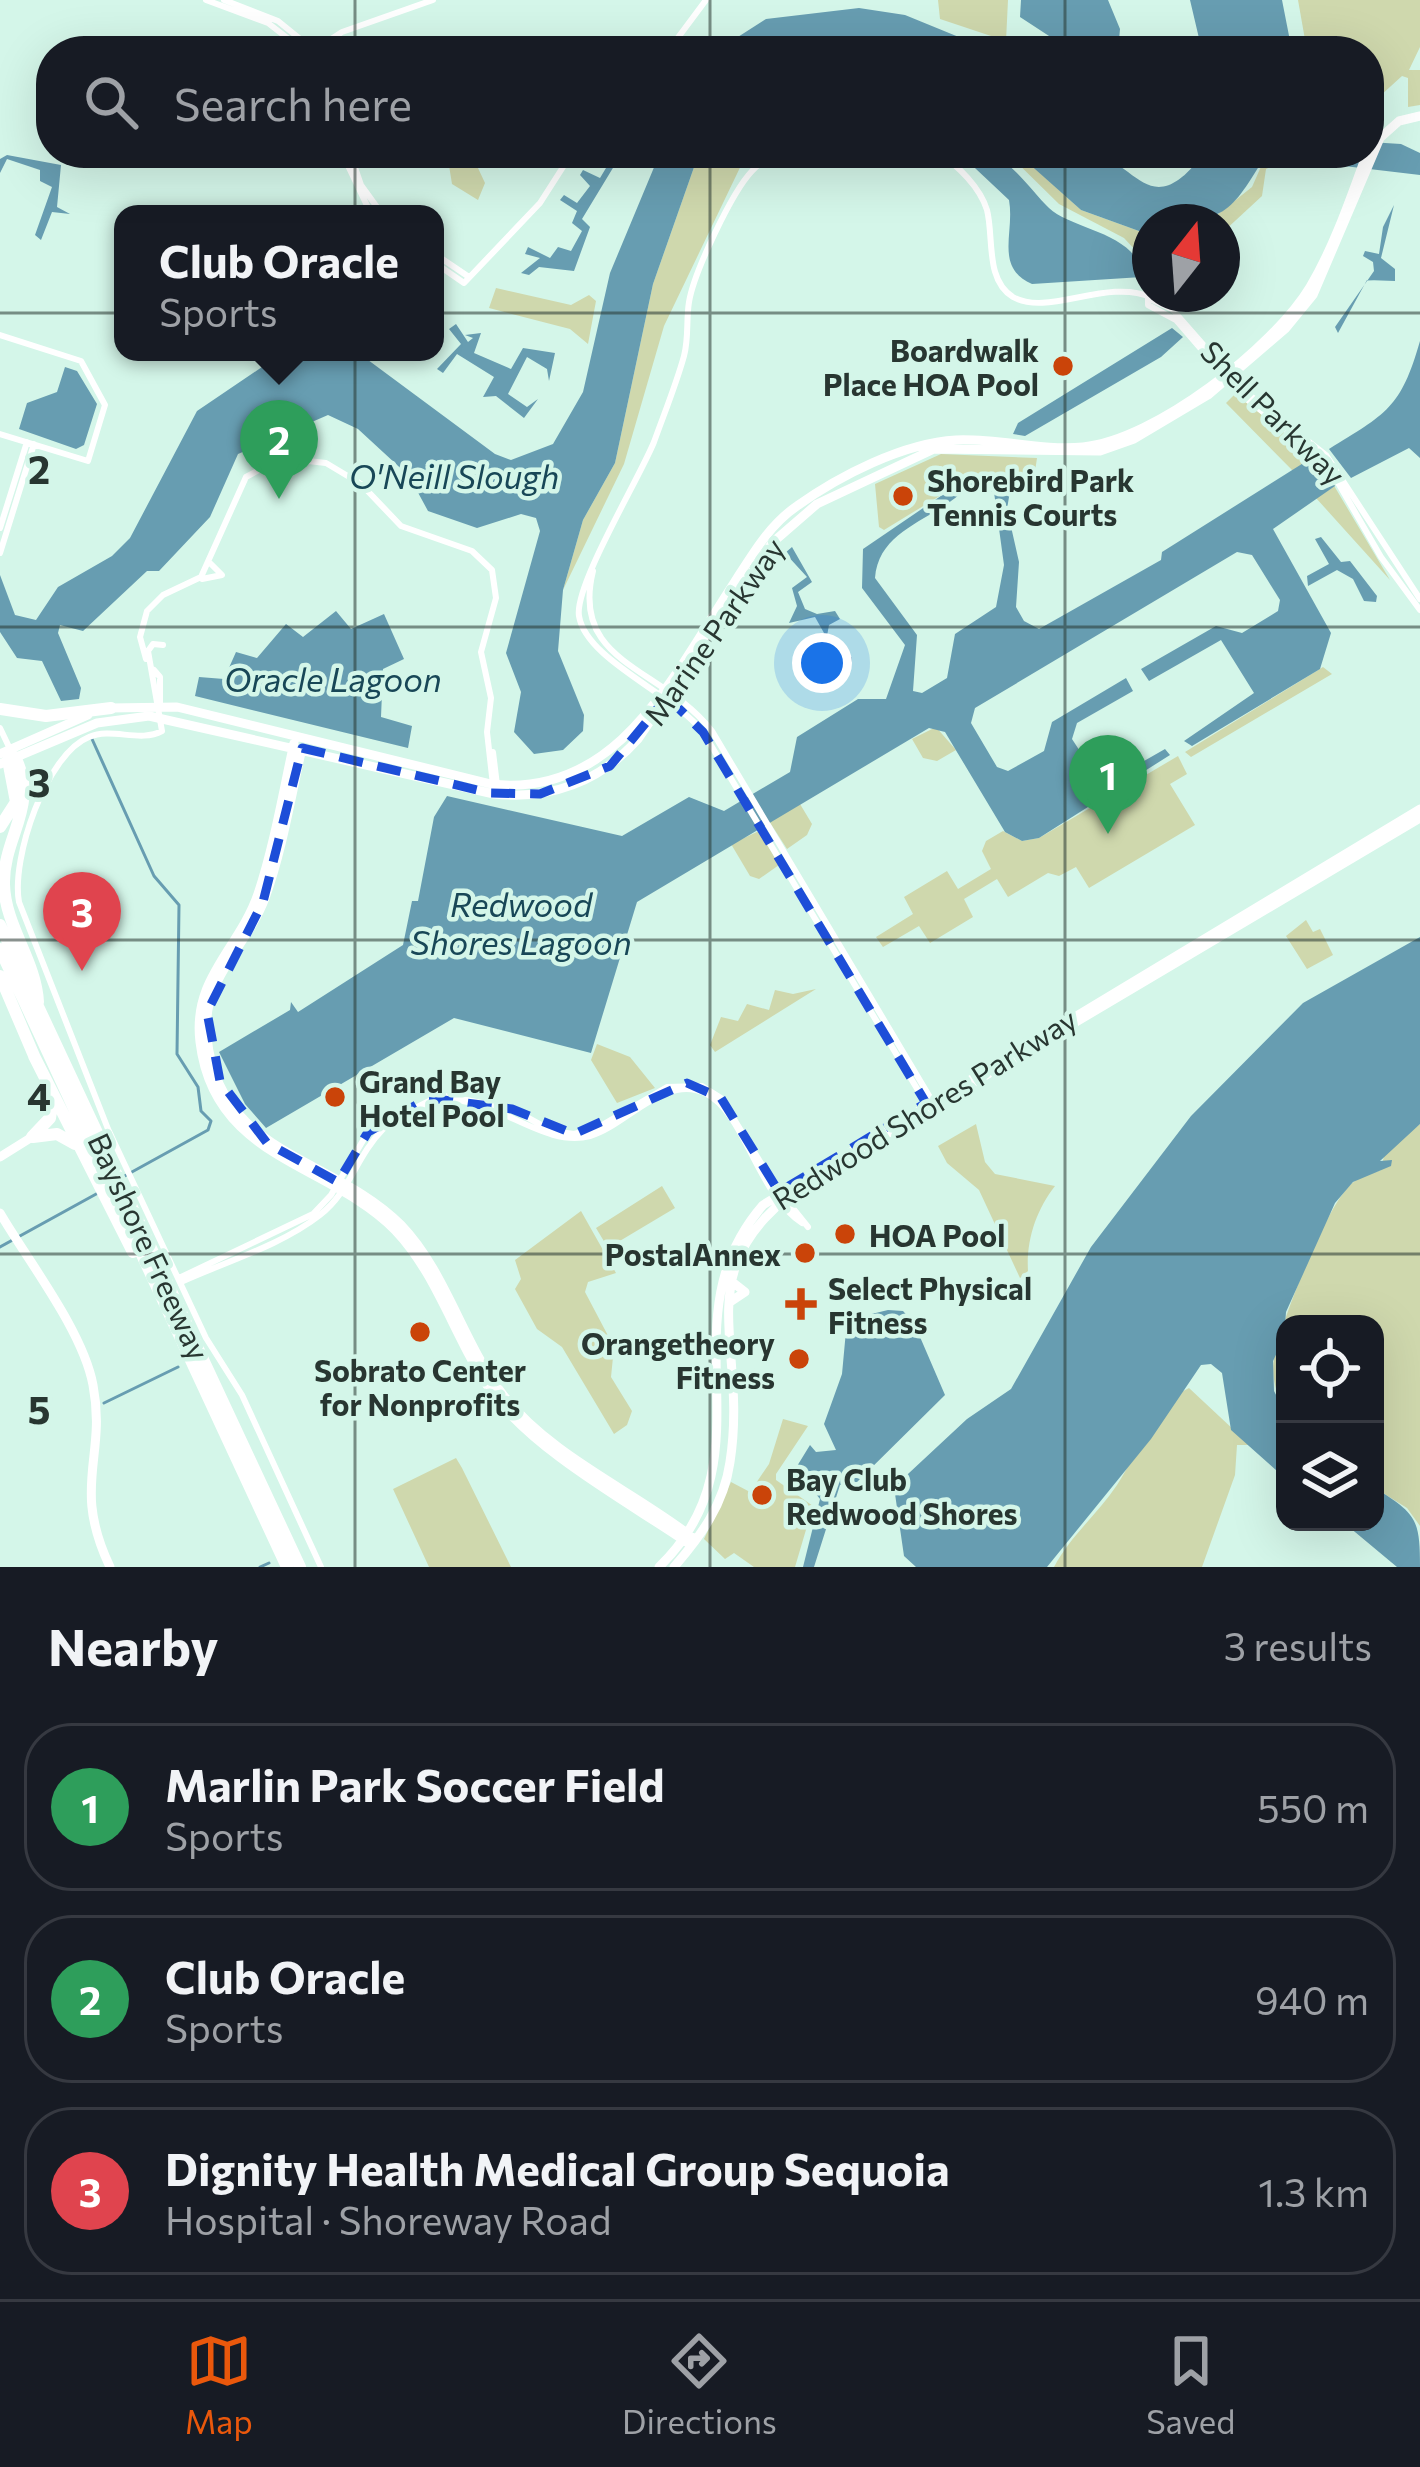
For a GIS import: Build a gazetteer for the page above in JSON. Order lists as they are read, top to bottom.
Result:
{
  "streets": {
    "highway": ["Bayshore Freeway"],
    "main road": ["Marine Parkway", "Redwood Shores Parkway"],
    "street": ["Shell Parkway"]
  },
  "crossings": [
    ["Shell Parkway", "Marine Parkway"]
  ],
  "water": ["O'Neill Slough", "Oracle Lagoon", "Redwood Shores Lagoon"],
  "places": {
    "other": [
      "Boardwalk Place HOA Pool",
      "Shorebird Park Tennis Courts",
      "Grand Bay Hotel Pool",
      "HOA Pool",
      "PostalAnnex",
      "Sobrato Center for Nonprofits",
      "Orangetheory Fitness",
      "Bay Club Redwood Shores"
    ],
    "health": ["Select Physical Fitness"]
  },
  "north": "top",
  "page": {
    "search": "Search here",
    "popup": ["Club Oracle", "Sports"],
    "pins": ["2", "1", "3"],
    "heading": ["Nearby", "3 results"],
    "list": [
      {
        "mark": "1",
        "name": "Marlin Park Soccer Field",
        "note": "Sports",
        "value": "550 m"
      },
      {
        "mark": "2",
        "name": "Club Oracle",
        "note": "Sports",
        "value": "940 m"
      },
      {
        "mark": "3",
        "name": "Dignity Health Medical Group Sequoia",
        "note": "Hospital · Shoreway Road",
        "value": "1.3 km"
      }
    ],
    "nav": ["Map", "Directions", "Saved"]
  },
  "grid": {
    "rows": [
      "2",
      "3",
      "4",
      "5"
    ]
  }
}
